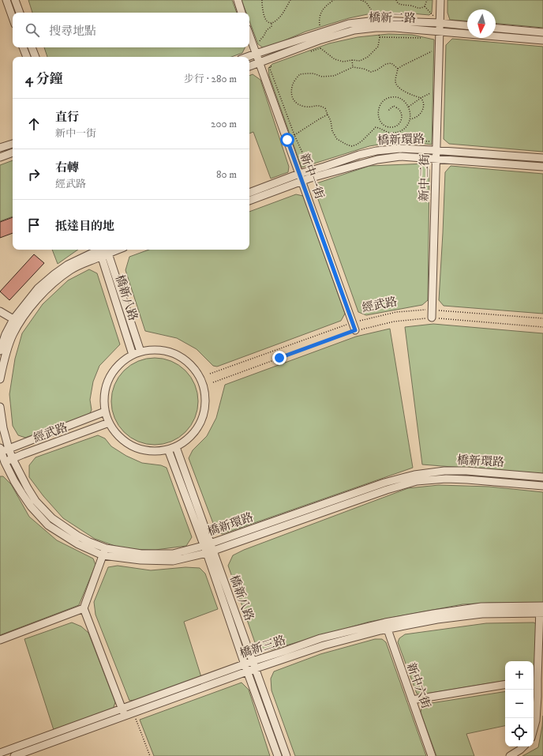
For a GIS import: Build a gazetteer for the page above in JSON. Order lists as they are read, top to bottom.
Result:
{
  "streets": {
    "street": [
      "橋新二路",
      "橋新環路",
      "新中一街",
      "新中二街",
      "橋新八路",
      "經武路",
      "橋新三路",
      "新中六街"
    ]
  },
  "crossings": [
    ["橋新二路", "新中一街"],
    ["橋新二路", "新中二街"],
    ["橋新環路", "新中一街"],
    ["橋新環路", "新中二街"],
    ["橋新環路", "橋新八路"],
    ["橋新環路", "經武路"],
    ["新中一街", "經武路"],
    ["新中二街", "經武路"],
    ["橋新八路", "經武路"],
    ["橋新八路", "橋新三路"],
    ["橋新三路", "新中六街"]
  ],
  "north": "bottom",
  "page": {
    "search": "搜尋地點",
    "heading": ["4 分鐘", "步行 · 280 m"],
    "list": [
      ["直行", "新中一街", "200 m"],
      ["右轉", "經武路", "80 m"],
      "抵達目的地"
    ],
    "map_buttons": ["+", "−"]
  }
}
